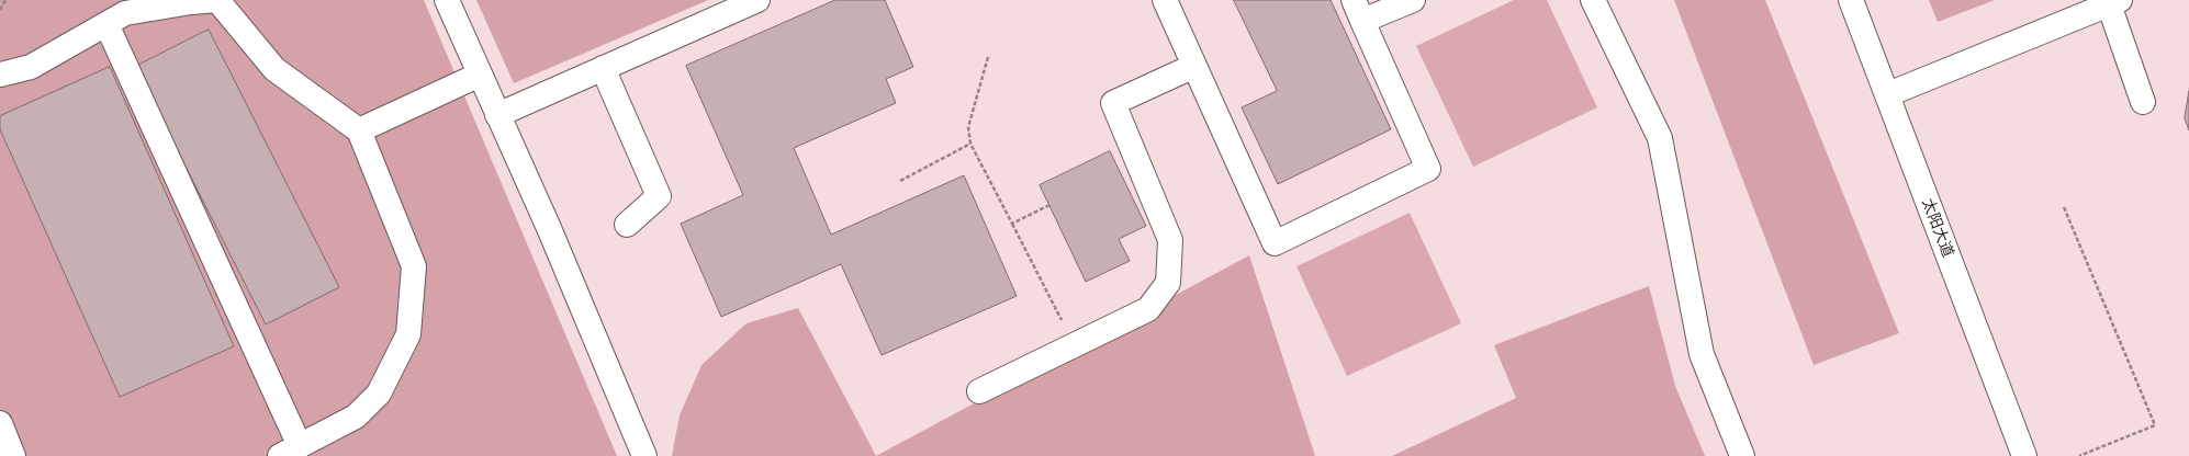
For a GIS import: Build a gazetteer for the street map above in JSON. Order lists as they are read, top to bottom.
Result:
{
  "streets": {
    "main road": ["太阳大道"]
  }
}
